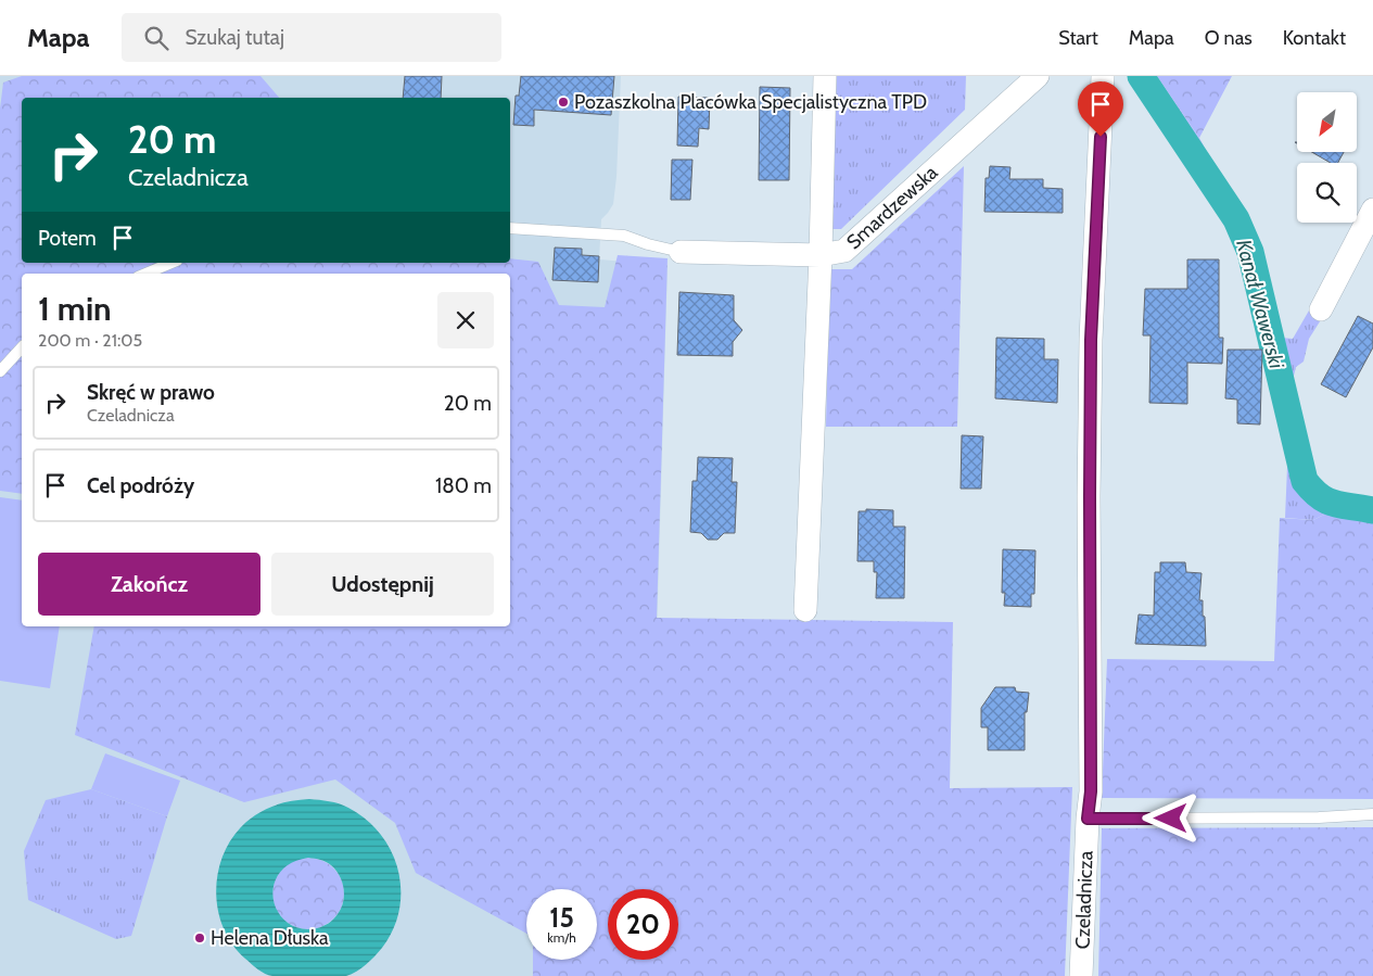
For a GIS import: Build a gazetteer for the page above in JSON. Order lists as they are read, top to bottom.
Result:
{
  "streets": {
    "street": ["Smardzewska", "Czeladnicza"]
  },
  "water": ["Kanał Wawerski"],
  "places": ["Pozaszkolna Placówka Specjalistyczna TPD", "Helena Dłuska"],
  "north": "bottom left",
  "page": {
    "header": "Mapa",
    "search": "Szukaj tutaj",
    "nav": [
      "Start",
      "Mapa",
      "O nas",
      "Kontakt"
    ],
    "turn": ["20 m", "Czeladnicza"],
    "then": "Potem",
    "heading": ["1 min", "200 m · 21:05"],
    "list": [
      {
        "name": "Skręć w prawo",
        "note": "Czeladnicza",
        "value": "20 m"
      },
      {
        "name": "Cel podróży",
        "value": "180 m"
      }
    ],
    "buttons": ["Zakończ", "Udostępnij"],
    "speed": "15 km/h",
    "limit": "20"
  }
}
